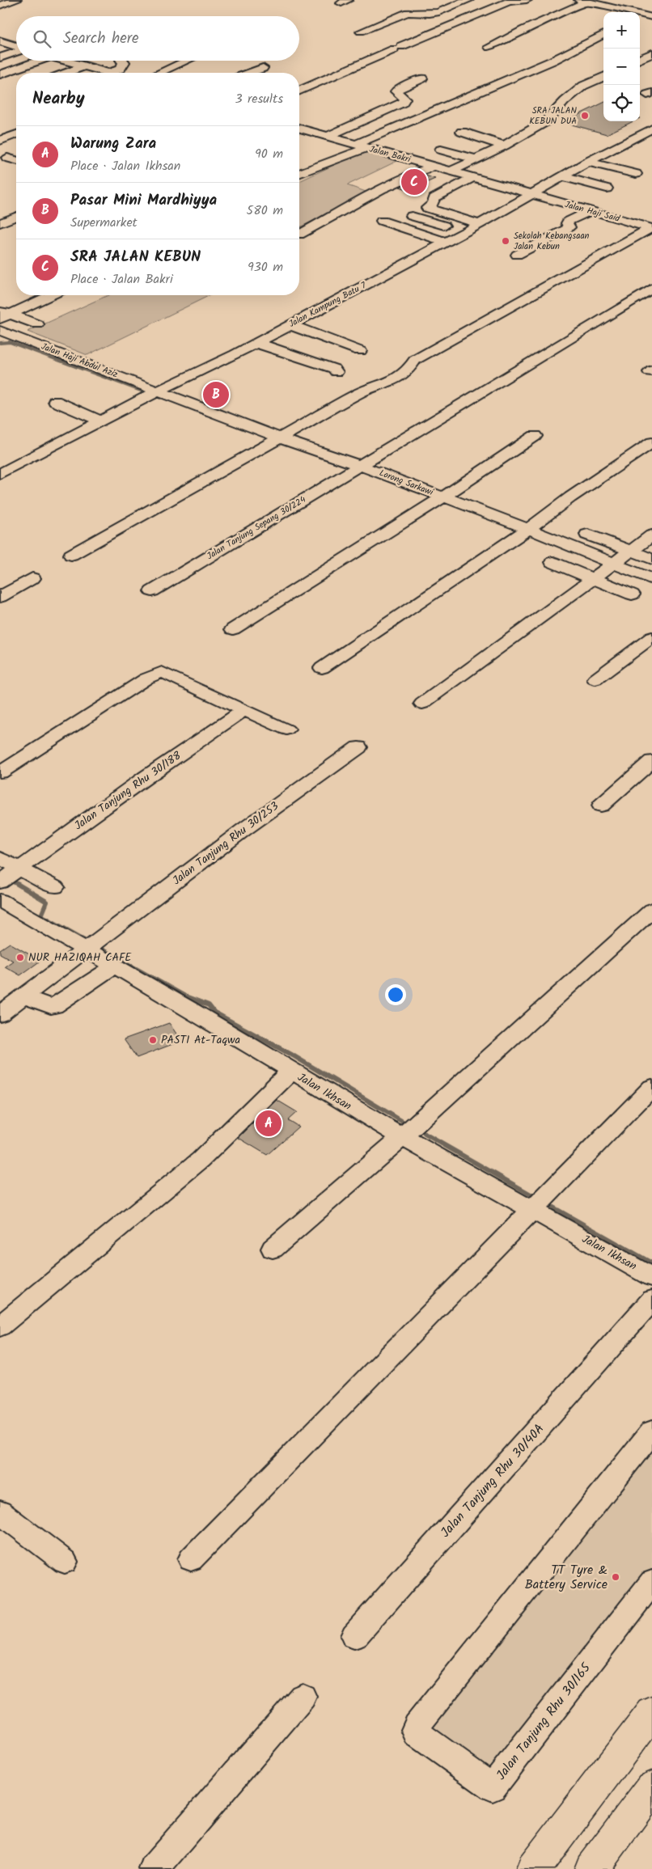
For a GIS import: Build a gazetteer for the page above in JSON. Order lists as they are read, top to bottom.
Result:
{
  "streets": {
    "street": [
      "Jalan Bakri",
      "Jalan Haji Said",
      "Jalan Kampung Batu 7",
      "Jalan Haji Abdul Aziz",
      "Lorong Sarkawi",
      "Jalan Tanjung Sepang 30/224",
      "Jalan Tanjung Rhu 30/188",
      "Jalan Tanjung Rhu 30/253",
      "Jalan Ikhsan",
      "Jalan Tanjung Rhu 30/40A",
      "Jalan Tanjung Rhu 30/165"
    ]
  },
  "crossings": [
    ["Jalan Bakri", "Jalan Haji Said"],
    ["Jalan Bakri", "Jalan Kampung Batu 7"],
    ["Jalan Haji Said", "Jalan Kampung Batu 7"],
    ["Jalan Kampung Batu 7", "Jalan Haji Abdul Aziz"],
    ["Jalan Kampung Batu 7", "Lorong Sarkawi"],
    ["Jalan Haji Abdul Aziz", "Lorong Sarkawi"],
    ["Lorong Sarkawi", "Jalan Tanjung Sepang 30/224"],
    ["Jalan Tanjung Rhu 30/253", "Jalan Ikhsan"]
  ],
  "places": [
    "SRA JALAN KEBUN DUA",
    "Sekolah Kebangsaan Jalan Kebun",
    "NUR HAZIQAH CAFE",
    "PASTI At-Taqwa",
    "TT Tyre & Battery Service"
  ],
  "page": {
    "map_buttons": ["+", "−"],
    "search": "Search here",
    "heading": ["Nearby", "3 results"],
    "list": [
      {
        "mark": "A",
        "name": "Warung Zara",
        "note": "Place · Jalan Ikhsan",
        "value": "90 m"
      },
      {
        "mark": "B",
        "name": "Pasar Mini Mardhiyya",
        "note": "Supermarket",
        "value": "580 m"
      },
      {
        "mark": "C",
        "name": "SRA JALAN KEBUN",
        "note": "Place · Jalan Bakri",
        "value": "930 m"
      }
    ],
    "pins": ["C", "B", "A"]
  }
}
